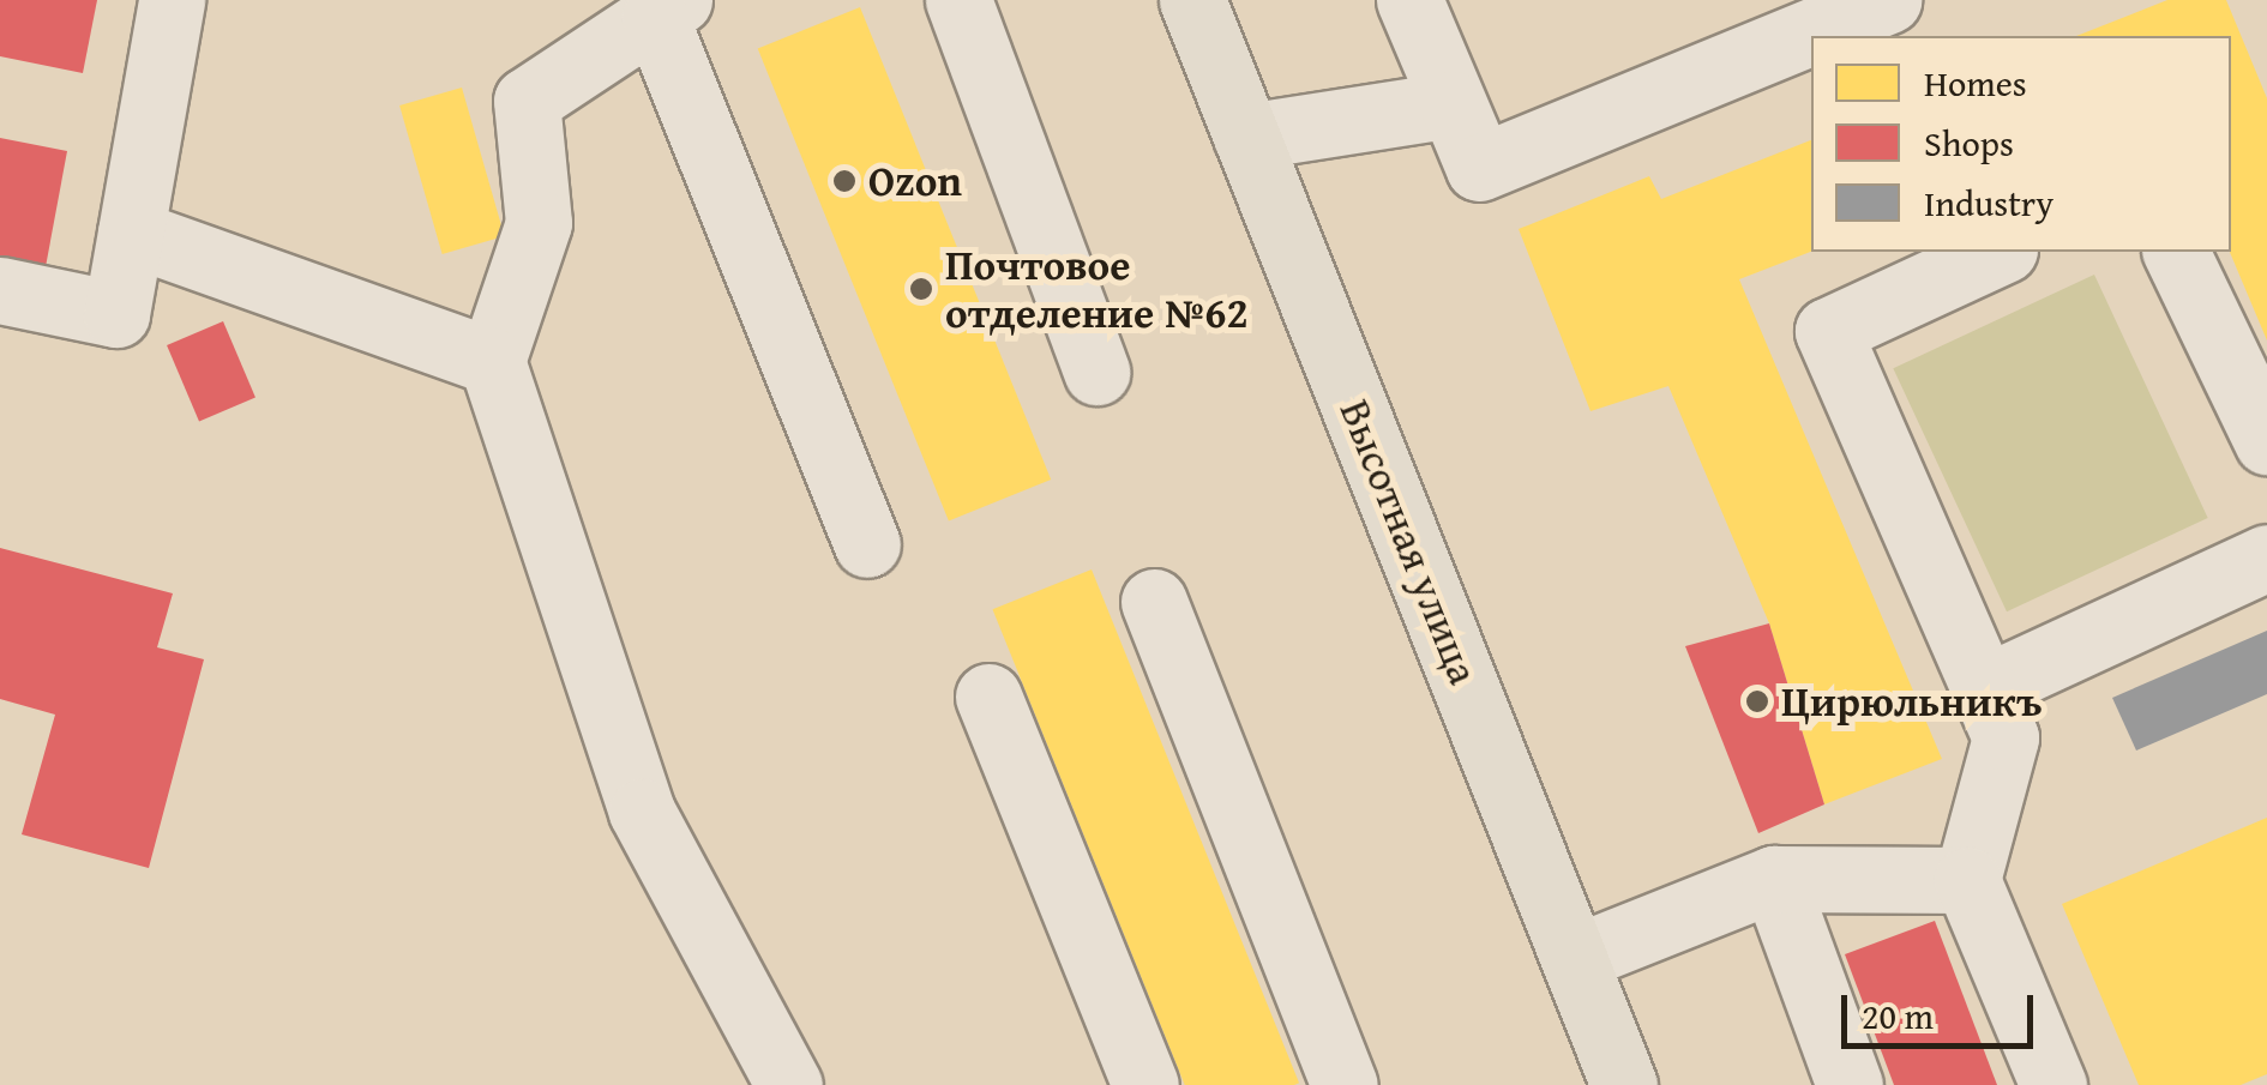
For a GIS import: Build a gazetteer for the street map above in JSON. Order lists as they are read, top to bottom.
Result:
{
  "streets": {
    "main road": ["Высотная улица"]
  },
  "places": ["Ozon", "Почтовое отделение №62", "Цирюльникъ"],
  "legend": ["Homes", "Shops", "Industry"],
  "scale_bar": "20 m"
}
